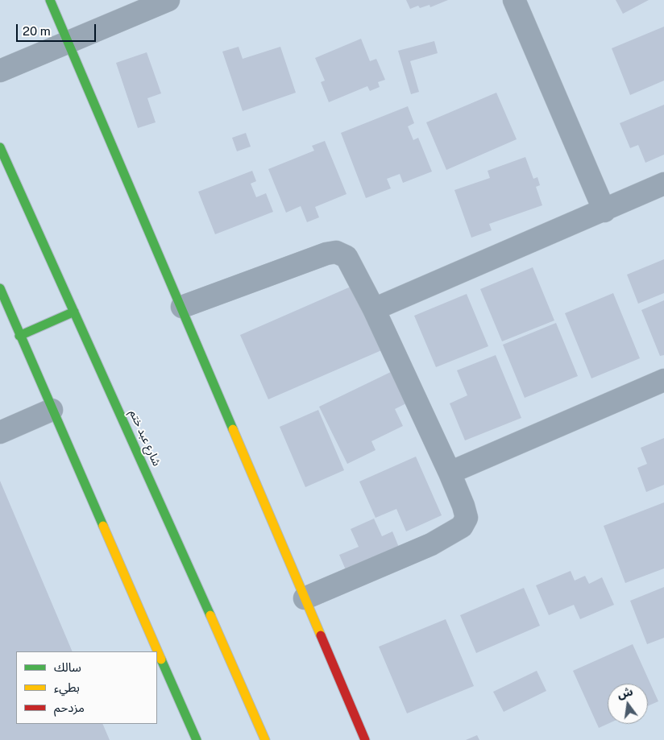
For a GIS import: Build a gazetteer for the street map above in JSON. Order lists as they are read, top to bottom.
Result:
{
  "streets": {
    "main road": ["شارع عبد ختم"]
  },
  "legend": ["سالك", "بطيء", "مزدحم"],
  "scale_bar": "20 m",
  "north": "top"
}
